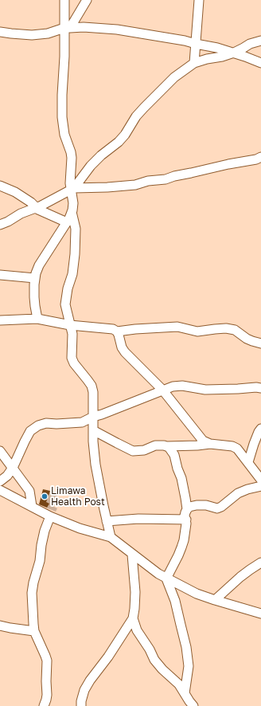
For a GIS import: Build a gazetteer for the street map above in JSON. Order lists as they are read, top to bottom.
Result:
{
  "places": ["Limawa Health Post"]
}
